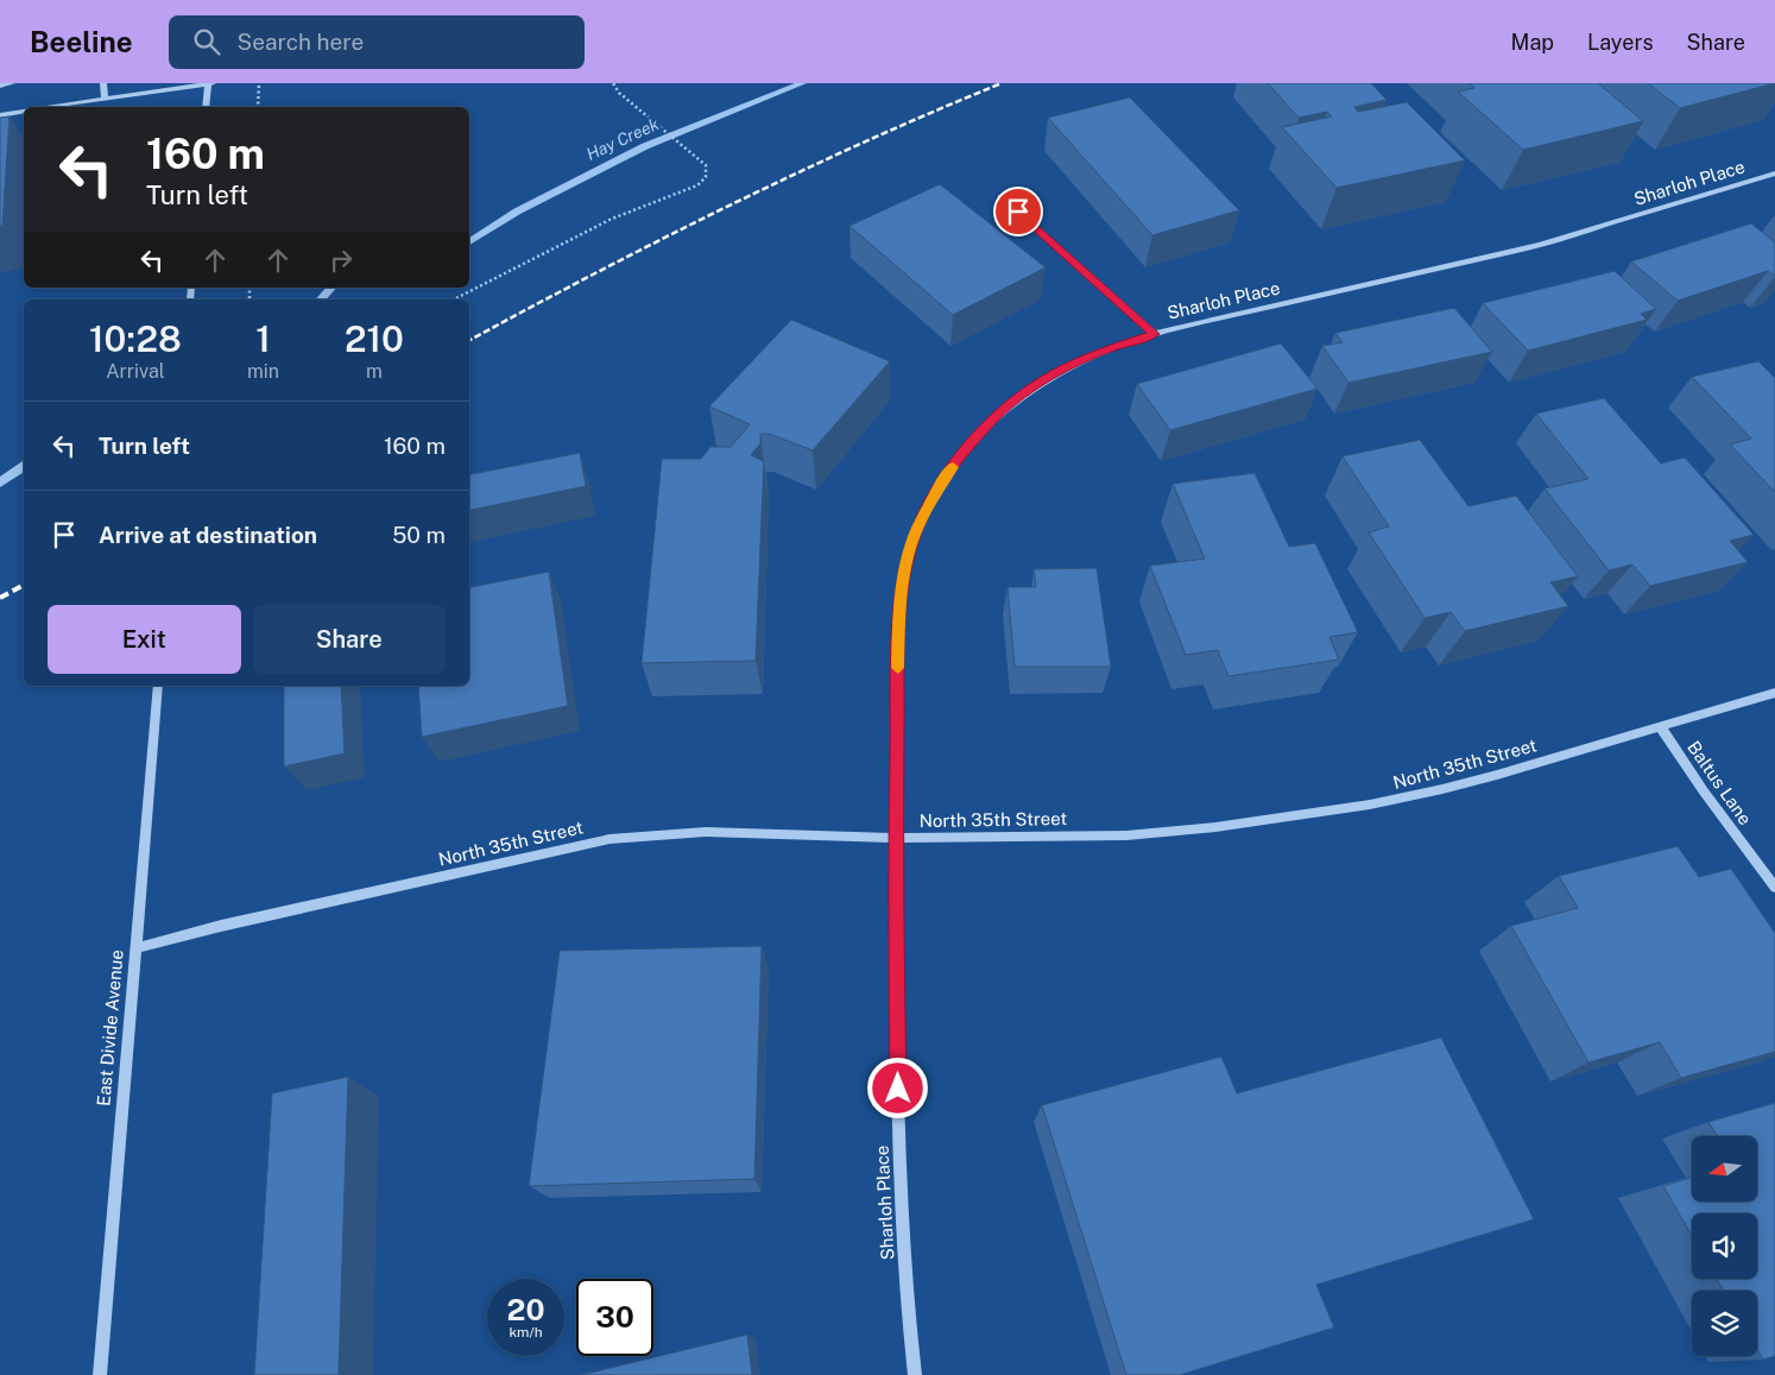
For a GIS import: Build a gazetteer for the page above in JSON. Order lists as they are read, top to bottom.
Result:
{
  "streets": {
    "street": [
      "Sharloh Place",
      "North 35th Street",
      "Baltus Lane",
      "East Divide Avenue"
    ]
  },
  "crossings": [
    ["Sharloh Place", "North 35th Street"],
    ["North 35th Street", "Baltus Lane"],
    ["North 35th Street", "East Divide Avenue"]
  ],
  "water": ["Hay Creek"],
  "north": "left",
  "page": {
    "header": "Beeline",
    "search": "Search here",
    "nav": ["Map", "Layers", "Share"],
    "turn": ["160 m", "Turn left"],
    "eta": [
      "10:28",
      "Arrival",
      "1",
      "min",
      "210",
      "m"
    ],
    "list": [
      {
        "name": "Turn left",
        "value": "160 m"
      },
      {
        "name": "Arrive at destination",
        "value": "50 m"
      }
    ],
    "buttons": ["Exit", "Share"],
    "speed": "20 km/h",
    "limit": "30"
  }
}
